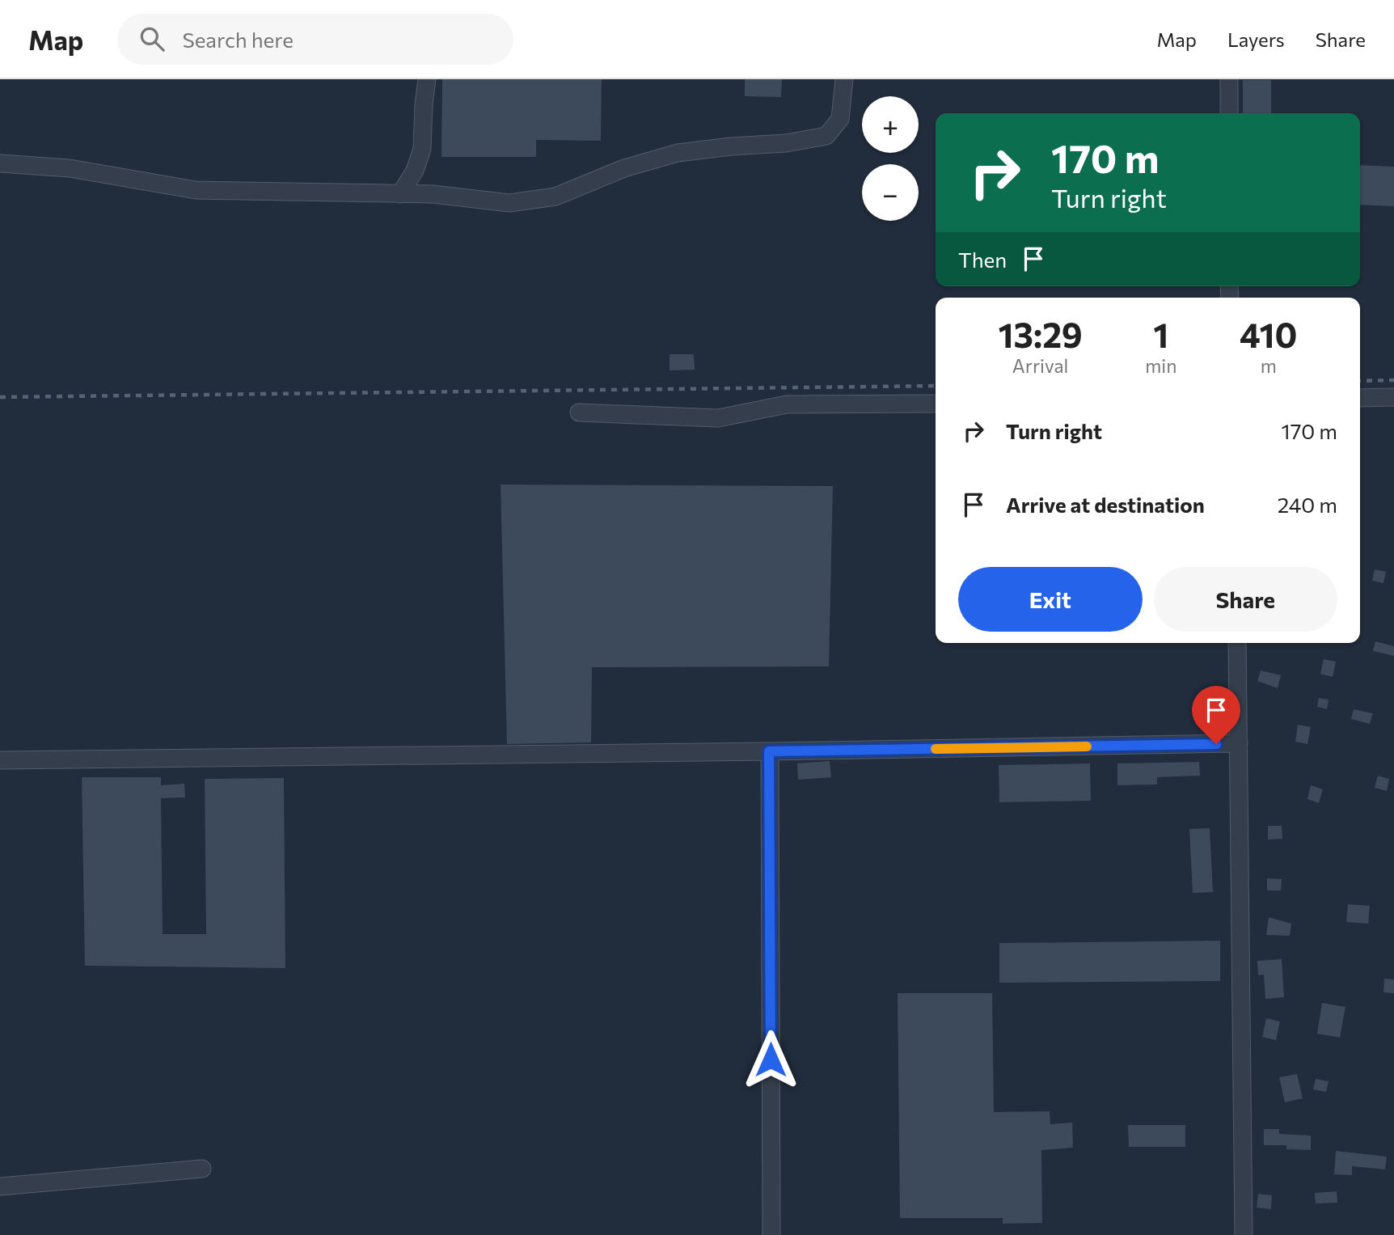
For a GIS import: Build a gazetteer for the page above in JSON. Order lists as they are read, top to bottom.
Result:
{
  "page": {
    "header": "Map",
    "search": "Search here",
    "nav": ["Map", "Layers", "Share"],
    "map_buttons": ["+", "−"],
    "turn": ["170 m", "Turn right"],
    "then": "Then",
    "eta": [
      "13:29",
      "Arrival",
      "1",
      "min",
      "410",
      "m"
    ],
    "list": [
      {
        "name": "Turn right",
        "value": "170 m"
      },
      {
        "name": "Arrive at destination",
        "value": "240 m"
      }
    ],
    "buttons": ["Exit", "Share"]
  }
}
